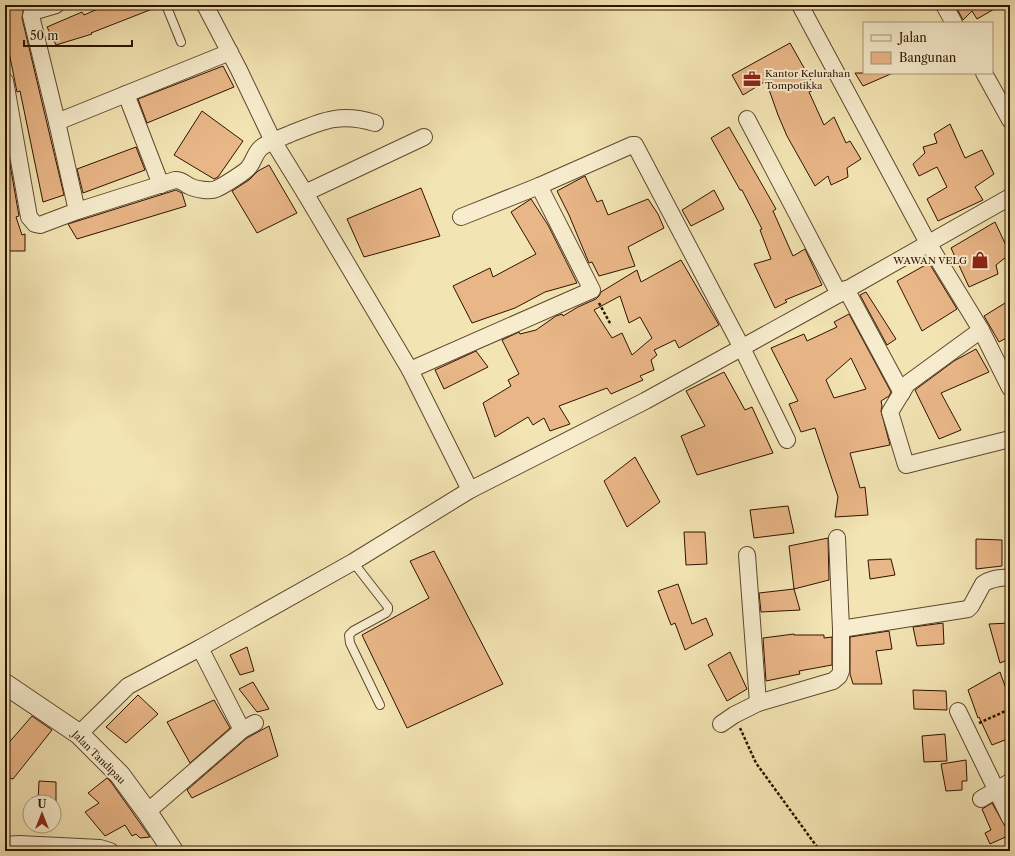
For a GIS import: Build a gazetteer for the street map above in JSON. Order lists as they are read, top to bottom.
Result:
{
  "streets": {
    "street": ["Jalan Tandipau"]
  },
  "places": {
    "office": ["Kantor Kelurahan Tompotikka"],
    "shop": ["WAWAN VELG"]
  },
  "legend": ["Jalan", "Bangunan"],
  "scale_bar": "50 m",
  "north": "top"
}
